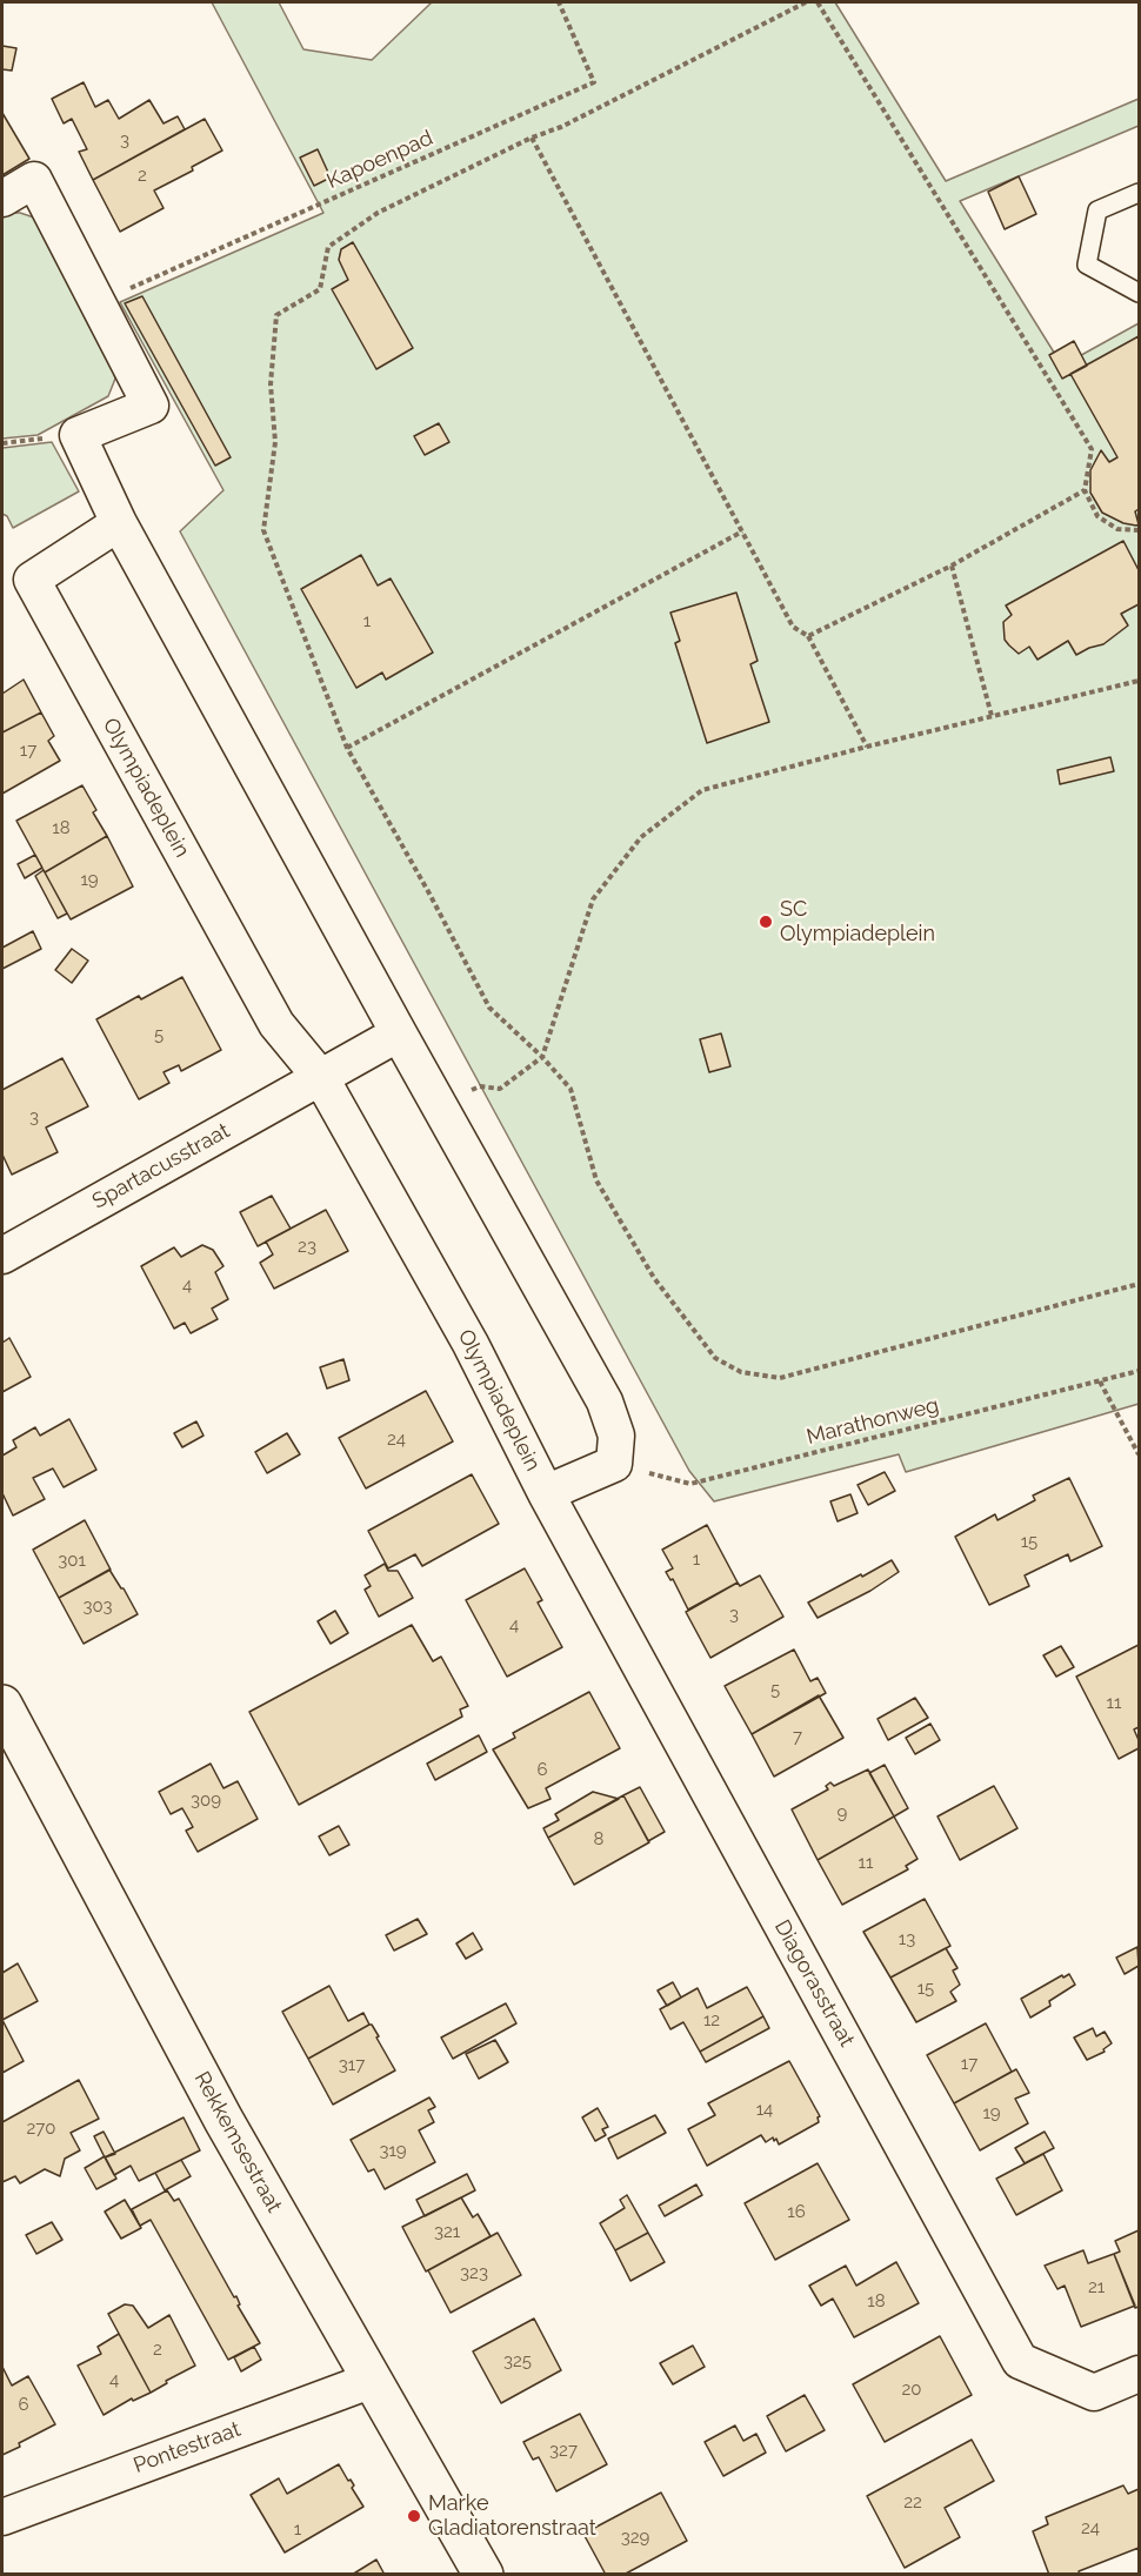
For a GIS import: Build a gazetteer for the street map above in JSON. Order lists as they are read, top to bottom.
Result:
{
  "streets": {
    "street": [
      "Olympiadeplein",
      "Spartacusstraat",
      "Diagorasstraat",
      "Rekkemsestraat",
      "Pontestraat"
    ],
    "path": ["Kapoenpad", "Marathonweg"]
  },
  "crossings": [
    ["Olympiadeplein", "Spartacusstraat"],
    ["Olympiadeplein", "Marathonweg"],
    ["Olympiadeplein", "Diagorasstraat"],
    ["Rekkemsestraat", "Pontestraat"]
  ],
  "places": ["SC Olympiadeplein", "Marke Gladiatorenstraat"],
  "house_numbers": [
    "3",
    "2",
    "1",
    "17",
    "18",
    "19",
    "5",
    "3",
    "23",
    "4",
    "24",
    "15",
    "1",
    "301",
    "303",
    "3",
    "4",
    "5",
    "11",
    "7",
    "6",
    "309",
    "9",
    "8",
    "11",
    "13",
    "15",
    "12",
    "17",
    "317",
    "14",
    "19",
    "270",
    "319",
    "16",
    "321",
    "323",
    "21",
    "18",
    "2",
    "325",
    "4",
    "20",
    "6",
    "327",
    "22",
    "24",
    "1",
    "329"
  ]
}
